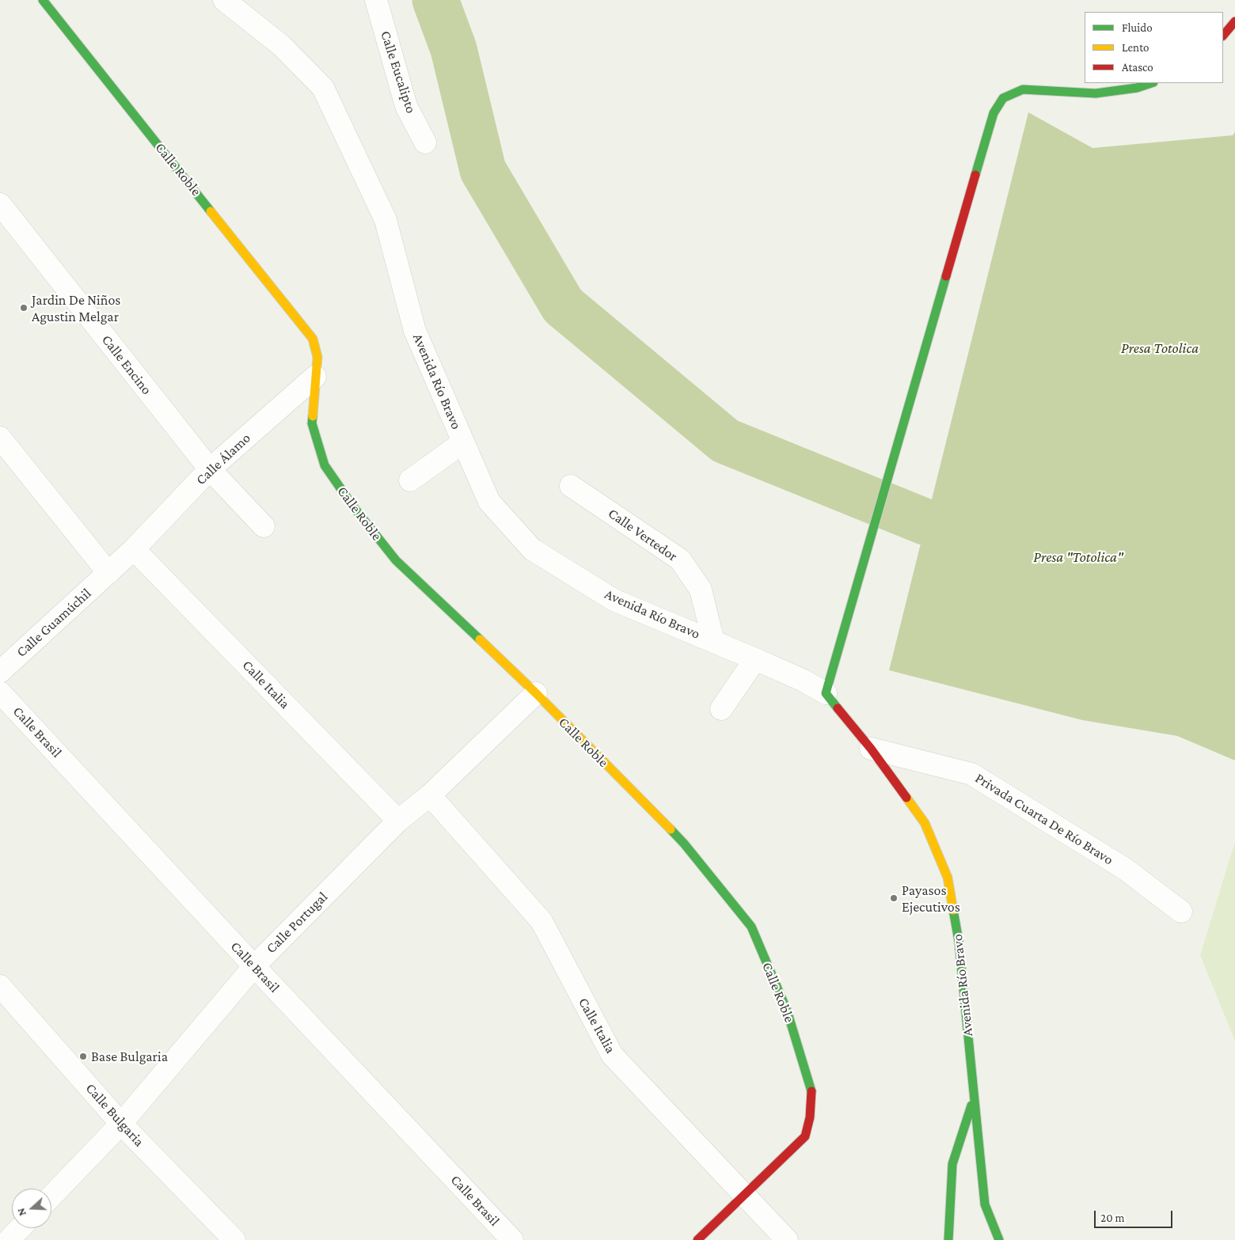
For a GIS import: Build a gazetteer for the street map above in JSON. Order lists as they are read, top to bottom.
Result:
{
  "streets": {
    "street": [
      "Calle Eucalipto",
      "Calle Roble",
      "Calle Encino",
      "Avenida Río Bravo",
      "Calle Álamo",
      "Calle Vertedor",
      "Calle Guamúchil",
      "Calle Italia",
      "Calle Brasil",
      "Privada Cuarta De Río Bravo",
      "Calle Portugal",
      "Calle Bulgaria"
    ]
  },
  "crossings": [
    ["Calle Roble", "Calle Álamo"],
    ["Calle Roble", "Calle Italia"],
    ["Calle Roble", "Calle Portugal"],
    ["Calle Encino", "Calle Álamo"],
    ["Avenida Río Bravo", "Calle Vertedor"],
    ["Avenida Río Bravo", "Privada Cuarta De Río Bravo"],
    ["Calle Álamo", "Calle Guamúchil"],
    ["Calle Álamo", "Calle Italia"],
    ["Calle Italia", "Calle Portugal"],
    ["Calle Brasil", "Calle Portugal"],
    ["Calle Portugal", "Calle Bulgaria"]
  ],
  "water": ["Presa Totolica", "Presa \"Totolica\""],
  "places": ["Jardin De Niños Agustin Melgar", "Payasos Ejecutivos", "Base Bulgaria"],
  "legend": ["Fluido", "Lento", "Atasco"],
  "scale_bar": "20 m",
  "north": "left"
}
